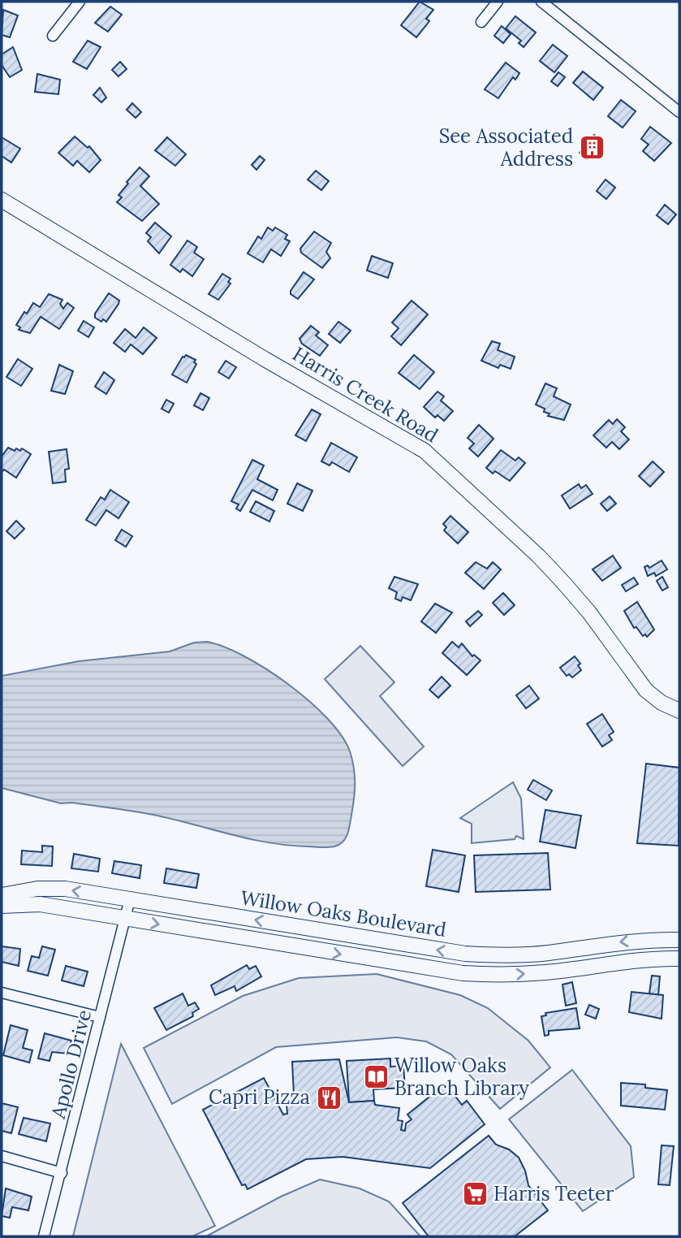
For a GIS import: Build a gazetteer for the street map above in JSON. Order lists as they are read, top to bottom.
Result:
{
  "streets": {
    "street": ["Harris Creek Road", "Willow Oaks Boulevard", "Apollo Drive"]
  },
  "crossings": [
    ["Willow Oaks Boulevard", "Apollo Drive"]
  ],
  "places": {
    "building": ["See Associated Address"],
    "library": ["Willow Oaks Branch Library"],
    "restaurant": ["Capri Pizza"],
    "supermarket": ["Harris Teeter"]
  }
}
